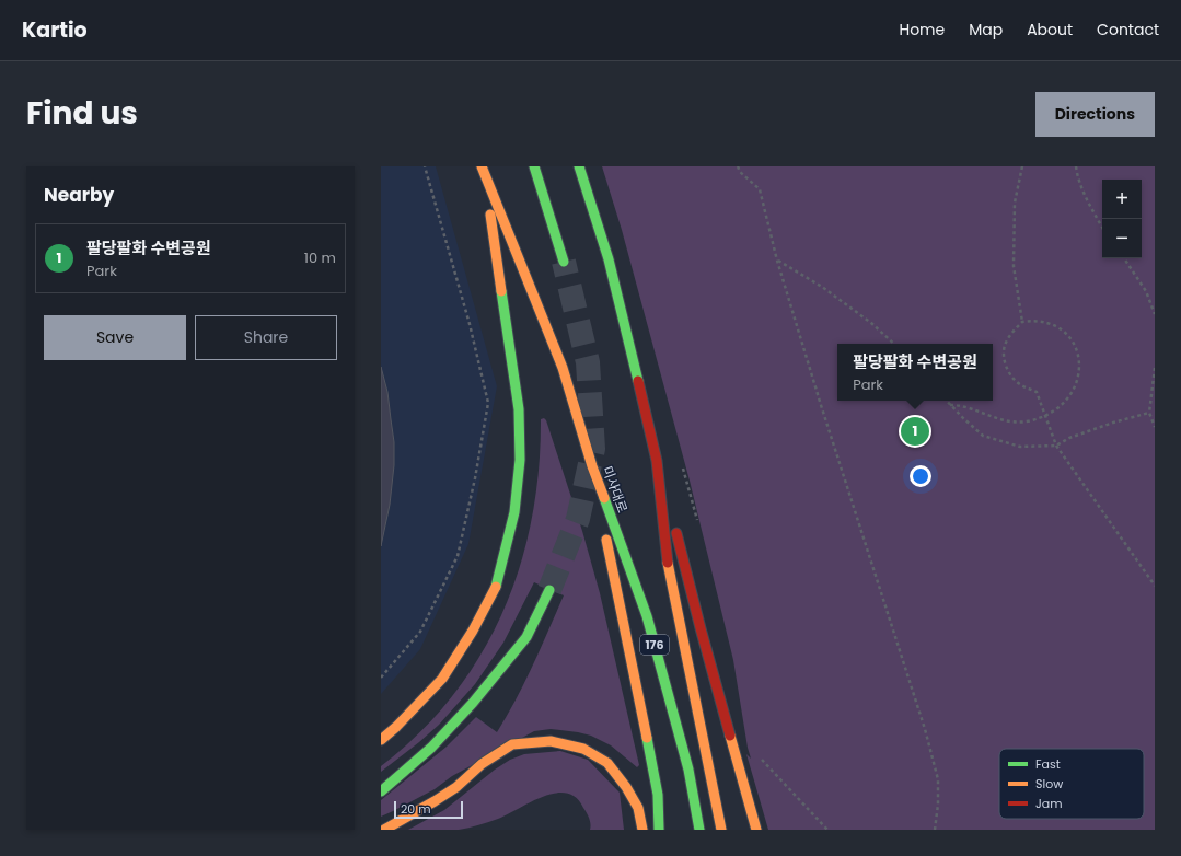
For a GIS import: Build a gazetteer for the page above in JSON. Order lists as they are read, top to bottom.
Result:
{
  "streets": {
    "main road": ["미사대로", "176"]
  },
  "legend": ["Fast", "Slow", "Jam"],
  "scale_bar": "20 m",
  "page": {
    "header": "Kartio",
    "nav": [
      "Home",
      "Map",
      "About",
      "Contact"
    ],
    "title": "Find us",
    "buttons": [
      "Directions",
      ["Save", "Share"]
    ],
    "heading": "Nearby",
    "map_buttons": ["+", "−"],
    "list": [
      {
        "mark": "1",
        "name": "팔당팔화 수변공원",
        "note": "Park",
        "value": "10 m"
      }
    ],
    "popup": ["팔당팔화 수변공원", "Park"],
    "pins": "1",
    "scale": "20 m"
  }
}
